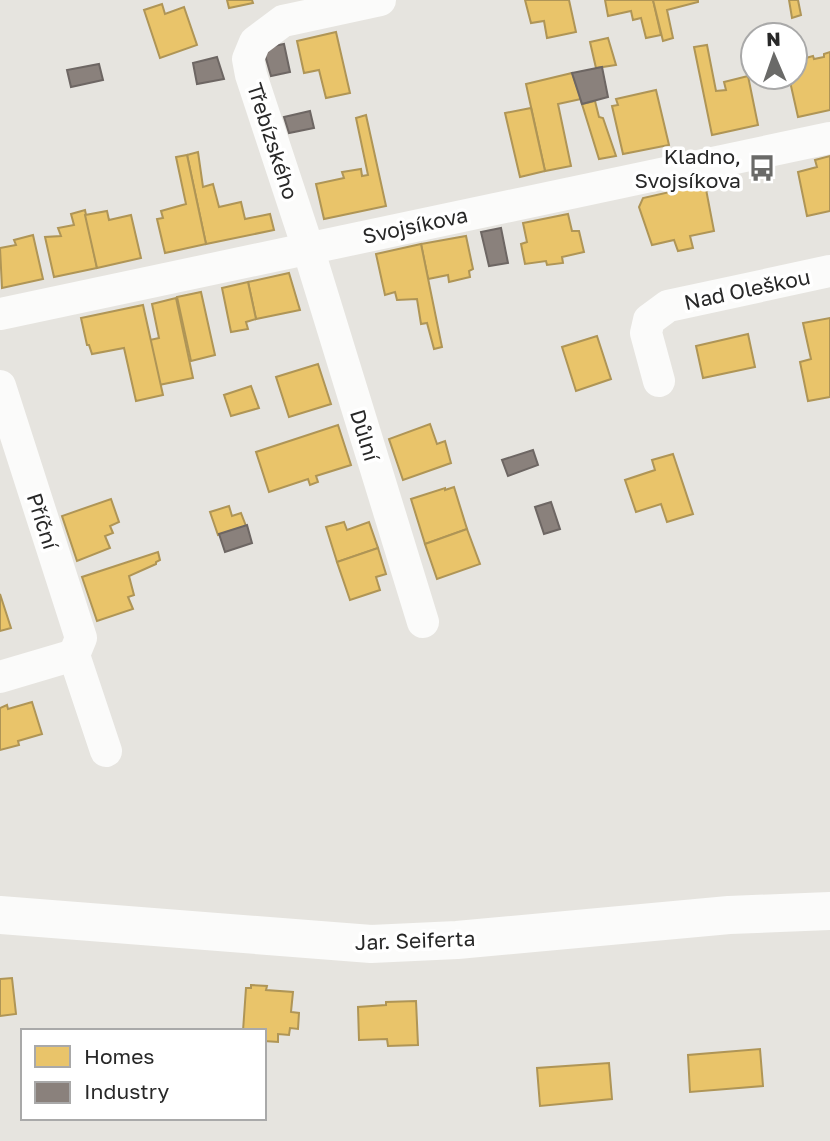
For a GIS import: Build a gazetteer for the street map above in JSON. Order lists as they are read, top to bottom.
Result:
{
  "streets": {
    "street": [
      "Třebízského",
      "Svojsíkova",
      "Nad Oleškou",
      "Důlní",
      "Příční",
      "Jar. Seiferta"
    ]
  },
  "crossings": [
    ["Třebízského", "Svojsíkova"],
    ["Třebízského", "Důlní"],
    ["Svojsíkova", "Důlní"]
  ],
  "places": {
    "bus stop": ["Kladno, Svojsíkova"]
  },
  "legend": ["Homes", "Industry"],
  "north": "top"
}
